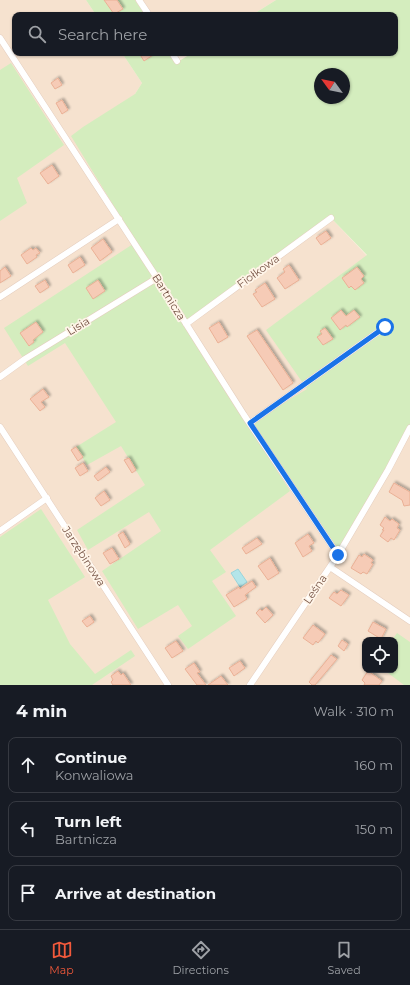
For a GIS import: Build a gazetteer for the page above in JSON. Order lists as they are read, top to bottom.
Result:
{
  "streets": {
    "street": [
      "Fiołkowa",
      "Bartnicza",
      "Lisia",
      "Jarzębinowa",
      "Leśna"
    ]
  },
  "crossings": [
    ["Fiołkowa", "Bartnicza"],
    ["Bartnicza", "Lisia"],
    ["Bartnicza", "Leśna"]
  ],
  "north": "top left",
  "page": {
    "search": "Search here",
    "heading": ["4 min", "Walk · 310 m"],
    "list": [
      ["Continue", "Konwaliowa", "160 m"],
      ["Turn left", "Bartnicza", "150 m"],
      "Arrive at destination"
    ],
    "nav": ["Map", "Directions", "Saved"]
  }
}
